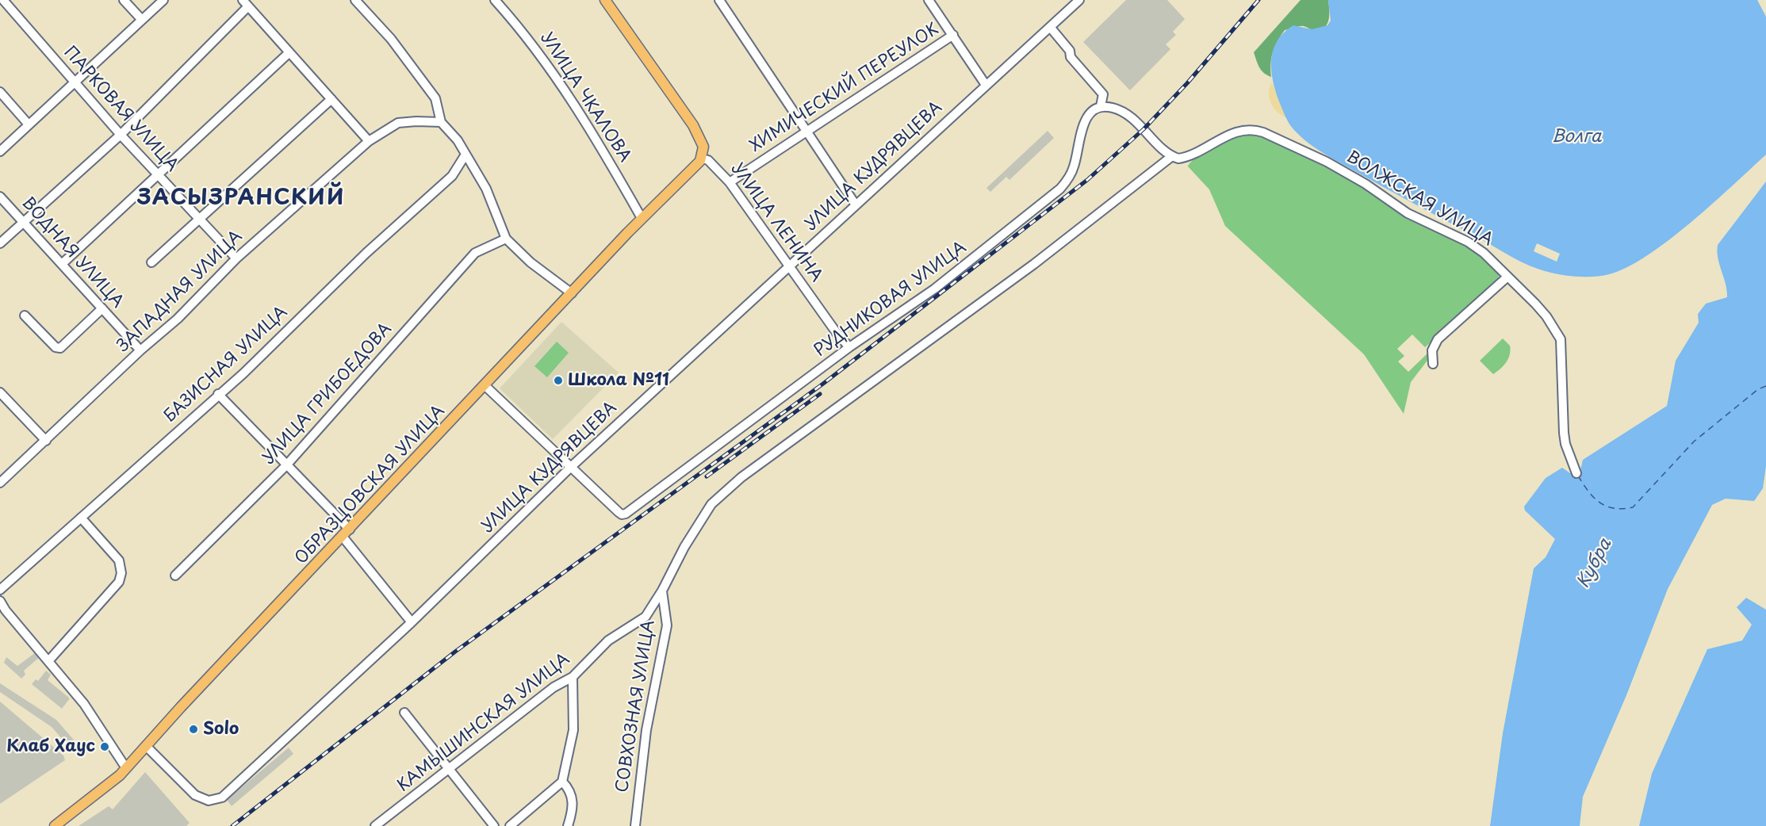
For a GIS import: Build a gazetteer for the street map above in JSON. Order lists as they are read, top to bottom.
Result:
{
  "streets": {
    "main road": ["ОБРАЗЦОВСКАЯ УЛИЦА"],
    "street": [
      "ХИМИЧЕСКИЙ ПЕРЕУЛОК",
      "УЛИЦА ЧКАЛОВА",
      "ПАРКОВАЯ УЛИЦА",
      "УЛИЦА КУДРЯВЦЕВА",
      "ВОЛЖСКАЯ УЛИЦА",
      "УЛИЦА ЛЕНИНА",
      "ВОДНАЯ УЛИЦА",
      "ЗАПАДНАЯ УЛИЦА",
      "РУДНИКОВАЯ УЛИЦА",
      "БАЗИСНАЯ УЛИЦА",
      "УЛИЦА ГРИБОЕДОВА",
      "СОВХОЗНАЯ УЛИЦА",
      "КАМЫШИНСКАЯ УЛИЦА"
    ]
  },
  "crossings": [
    ["ХИМИЧЕСКИЙ ПЕРЕУЛОК", "УЛИЦА ЛЕНИНА"],
    ["УЛИЦА ЧКАЛОВА", "ОБРАЗЦОВСКАЯ УЛИЦА"],
    ["ПАРКОВАЯ УЛИЦА", "ЗАПАДНАЯ УЛИЦА"],
    ["УЛИЦА КУДРЯВЦЕВА", "УЛИЦА ЛЕНИНА"],
    ["УЛИЦА КУДРЯВЦЕВА", "РУДНИКОВАЯ УЛИЦА"],
    ["УЛИЦА КУДРЯВЦЕВА", "ОБРАЗЦОВСКАЯ УЛИЦА"],
    ["УЛИЦА ЛЕНИНА", "РУДНИКОВАЯ УЛИЦА"],
    ["УЛИЦА ЛЕНИНА", "ОБРАЗЦОВСКАЯ УЛИЦА"],
    ["ВОДНАЯ УЛИЦА", "ЗАПАДНАЯ УЛИЦА"],
    ["СОВХОЗНАЯ УЛИЦА", "КАМЫШИНСКАЯ УЛИЦА"]
  ],
  "districts": ["ЗАСЫЗРАНСКИЙ"],
  "water": ["Волга", "Кубра"],
  "places": ["Школа №11", "Solo", "Клаб Хаус"]
}
